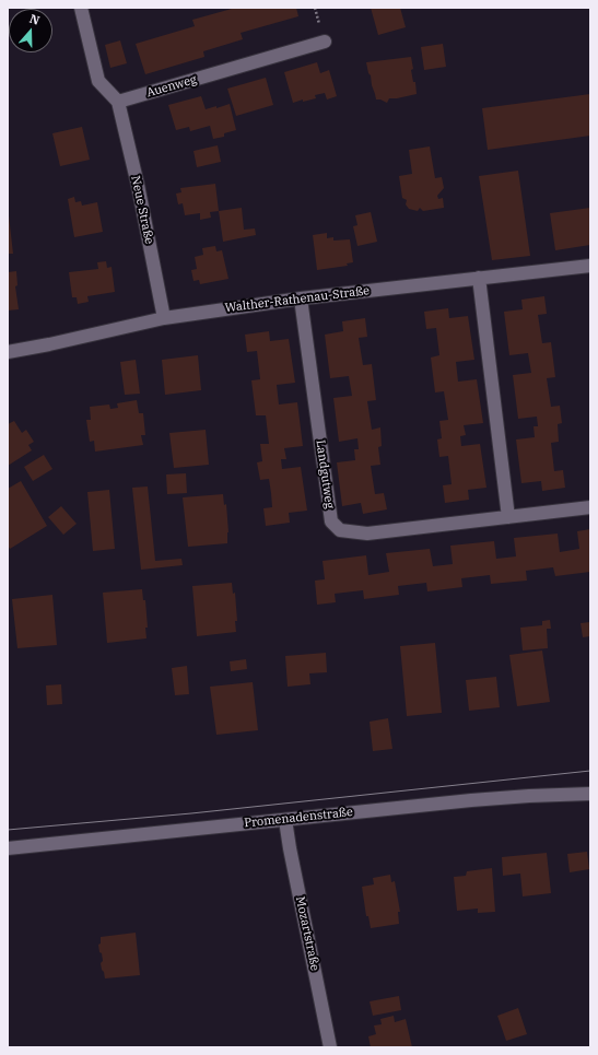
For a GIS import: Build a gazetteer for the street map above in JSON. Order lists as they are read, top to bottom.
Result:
{
  "streets": {
    "street": [
      "Auenweg",
      "Neue Straße",
      "Walther-Rathenau-Straße",
      "Landgutweg",
      "Promenadenstraße",
      "Mozartstraße"
    ]
  },
  "crossings": [
    ["Auenweg", "Neue Straße"],
    ["Neue Straße", "Walther-Rathenau-Straße"],
    ["Walther-Rathenau-Straße", "Landgutweg"],
    ["Promenadenstraße", "Mozartstraße"]
  ],
  "north": "top"
}
